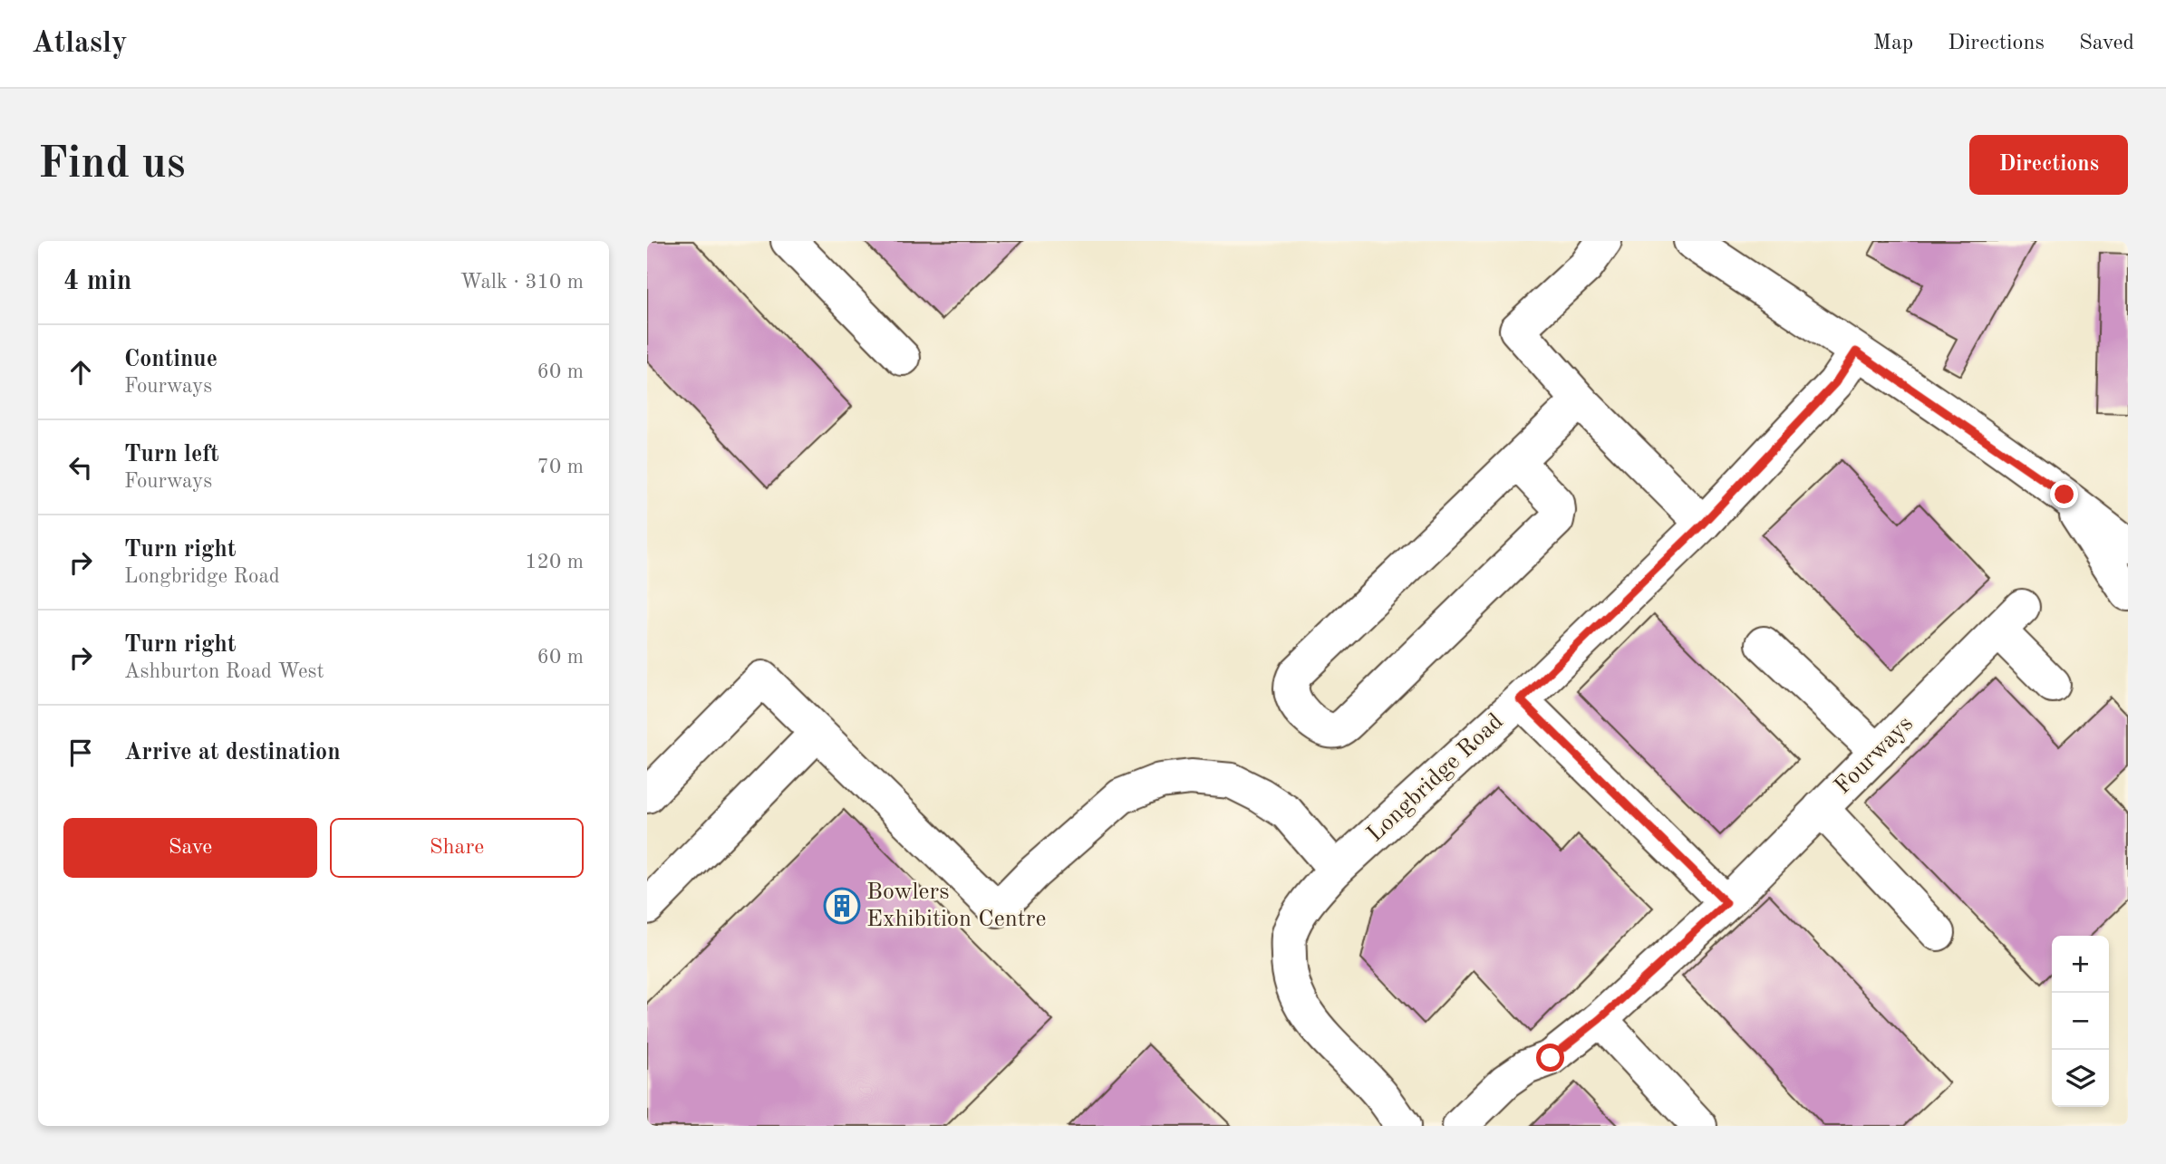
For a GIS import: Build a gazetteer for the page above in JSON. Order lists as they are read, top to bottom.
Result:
{
  "streets": {
    "street": ["Fourways", "Longbridge Road"]
  },
  "places": {
    "building": ["Bowlers Exhibition Centre"]
  },
  "page": {
    "header": "Atlasly",
    "nav": ["Map", "Directions", "Saved"],
    "buttons": [
      "Directions",
      ["Save", "Share"]
    ],
    "title": "Find us",
    "heading": ["4 min", "Walk · 310 m"],
    "list": [
      ["Continue", "Fourways", "60 m"],
      ["Turn left", "Fourways", "70 m"],
      ["Turn right", "Longbridge Road", "120 m"],
      ["Turn right", "Ashburton Road West", "60 m"],
      "Arrive at destination"
    ],
    "map_buttons": ["+", "−"]
  }
}
